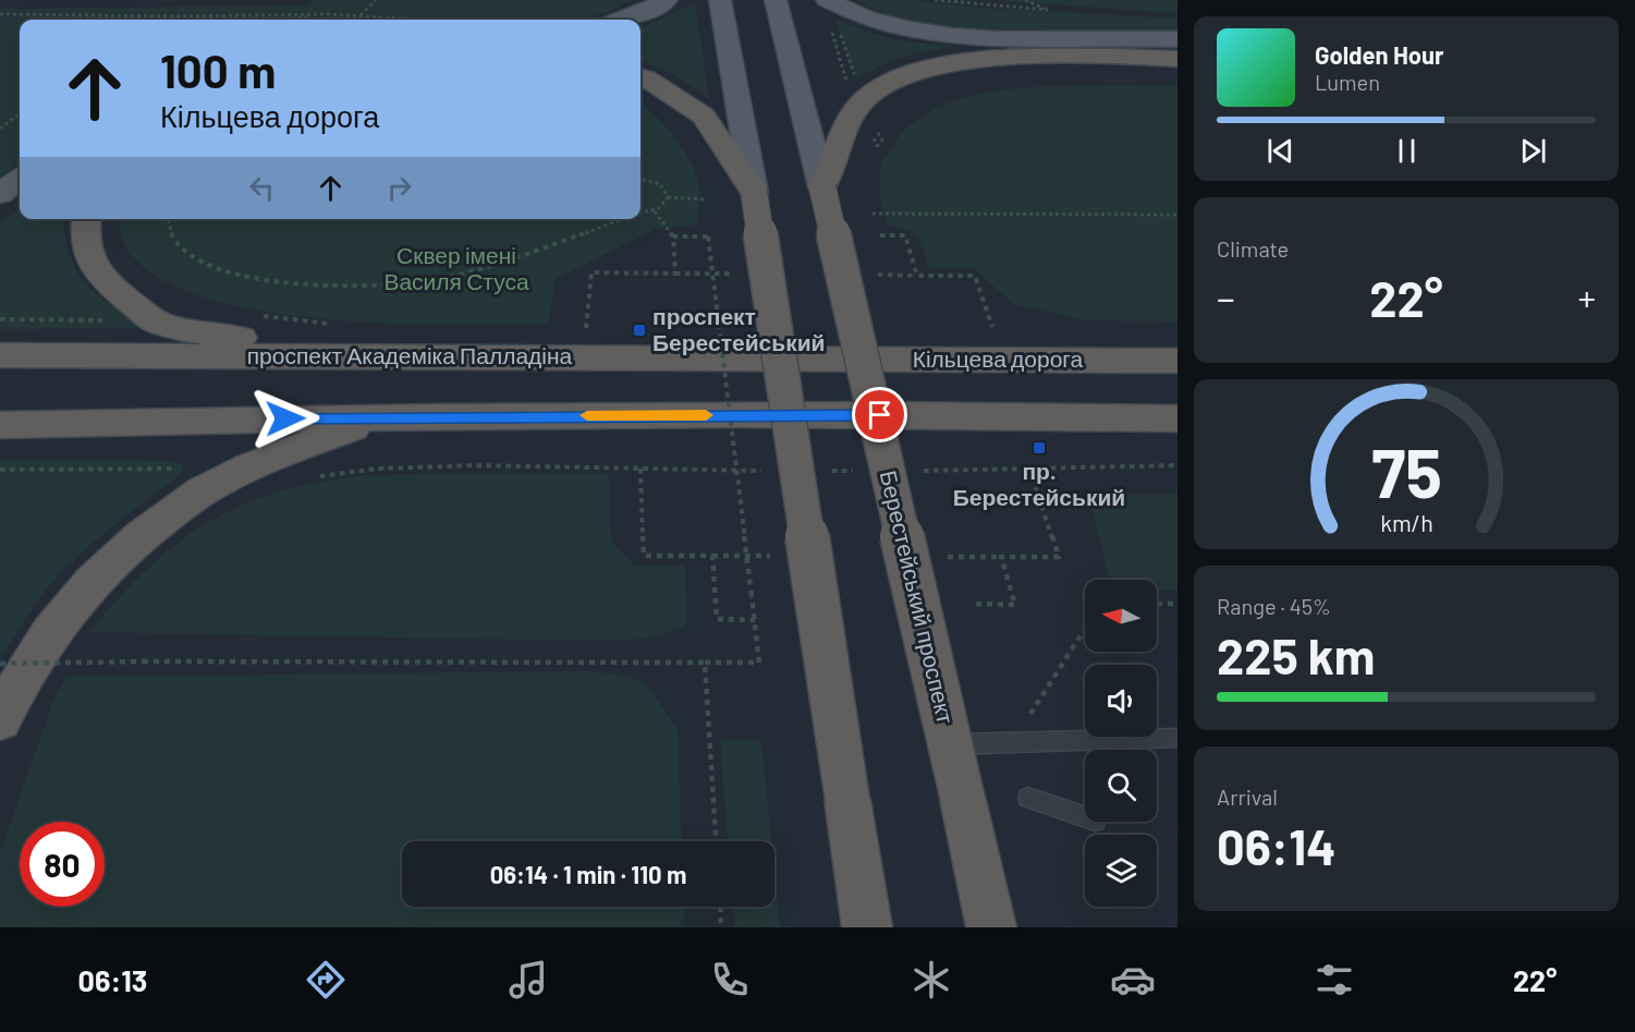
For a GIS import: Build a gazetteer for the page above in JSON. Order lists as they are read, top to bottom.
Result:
{
  "streets": {
    "highway": ["проспект Академіка Палладіна", "Кільцева дорога", "Берестейський проспект"]
  },
  "crossings": [
    ["проспект Академіка Палладіна", "Кільцева дорога"]
  ],
  "parks": ["Сквер імені Василя Стуса"],
  "places": {
    "transit": ["проспект Берестейський", "пр. Берестейський"]
  },
  "north": "left",
  "page": {
    "turn": ["100 m", "Кільцева дорога"],
    "song": ["Golden Hour", "Lumen"],
    "tile": [
      "Climate",
      ["Range · 45%", "225 km"],
      ["Arrival", "06:14"]
    ],
    "heat": ["−", "22°", "+"],
    "limit": "80",
    "trip": "06:14 · 1 min · 110 m",
    "tabs": ["06:13", "22°"],
    "gauge": ["75", "km/h"]
  }
}
